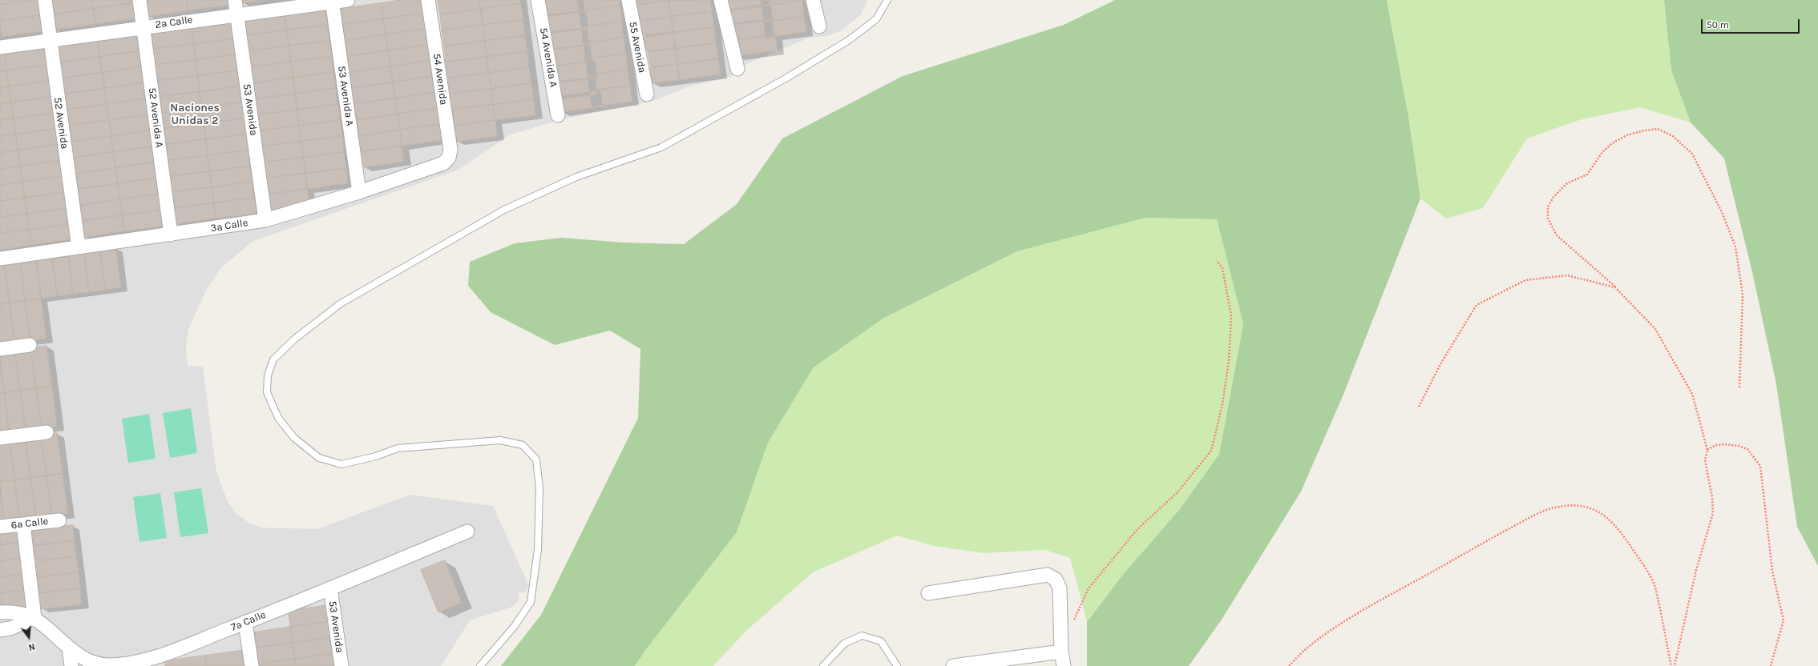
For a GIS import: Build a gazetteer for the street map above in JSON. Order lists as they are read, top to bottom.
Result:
{
  "streets": {
    "street": [
      "2a Calle",
      "55 Avenida",
      "54 Avenida A",
      "54 Avenida",
      "53 Avenida A",
      "53 Avenida",
      "52 Avenida A",
      "52 Avenida",
      "3a Calle",
      "6a Calle",
      "7a Calle"
    ]
  },
  "crossings": [
    ["2a Calle", "53 Avenida A"],
    ["2a Calle", "53 Avenida"],
    ["2a Calle", "52 Avenida A"],
    ["2a Calle", "52 Avenida"],
    ["54 Avenida", "3a Calle"],
    ["53 Avenida A", "3a Calle"],
    ["53 Avenida", "3a Calle"],
    ["53 Avenida", "7a Calle"],
    ["52 Avenida A", "3a Calle"],
    ["52 Avenida", "3a Calle"]
  ],
  "districts": ["Naciones Unidas 2"],
  "scale_bar": "50 m",
  "north": "bottom"
}
